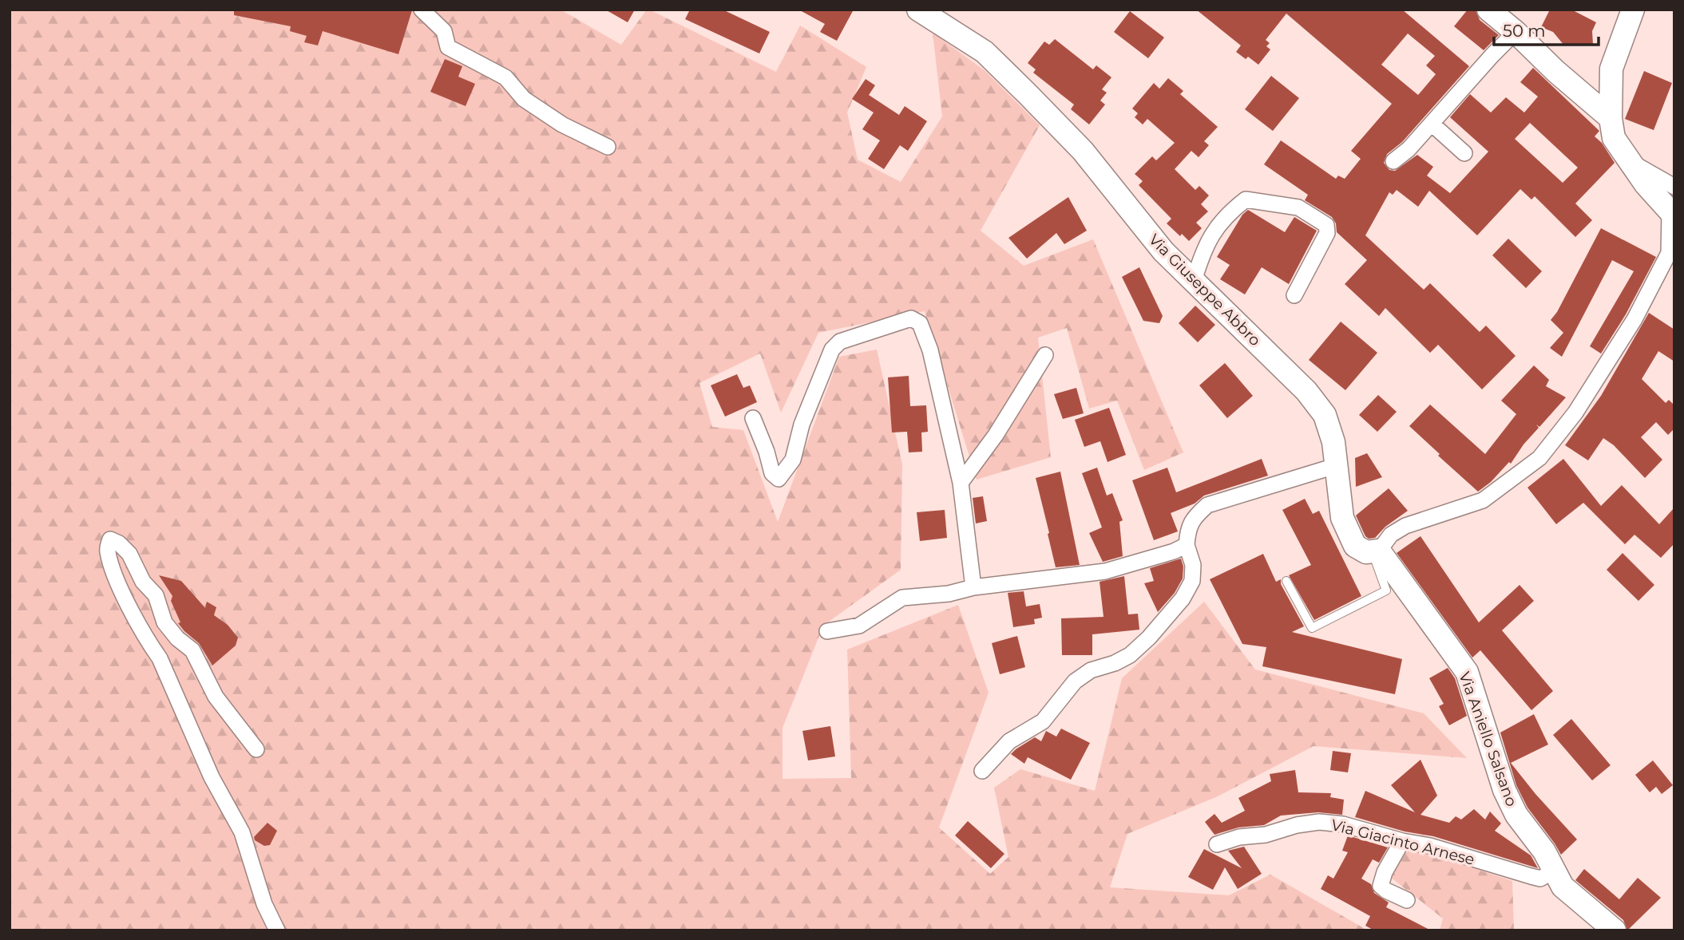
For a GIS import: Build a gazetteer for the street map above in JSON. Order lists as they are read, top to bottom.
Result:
{
  "streets": {
    "street": ["Via Giuseppe Abbro", "Via Aniello Salsano", "Via Giacinto Arnese"]
  },
  "crossings": [
    ["Via Giuseppe Abbro", "Via Aniello Salsano"],
    ["Via Aniello Salsano", "Via Giacinto Arnese"]
  ],
  "scale_bar": "50 m"
}
